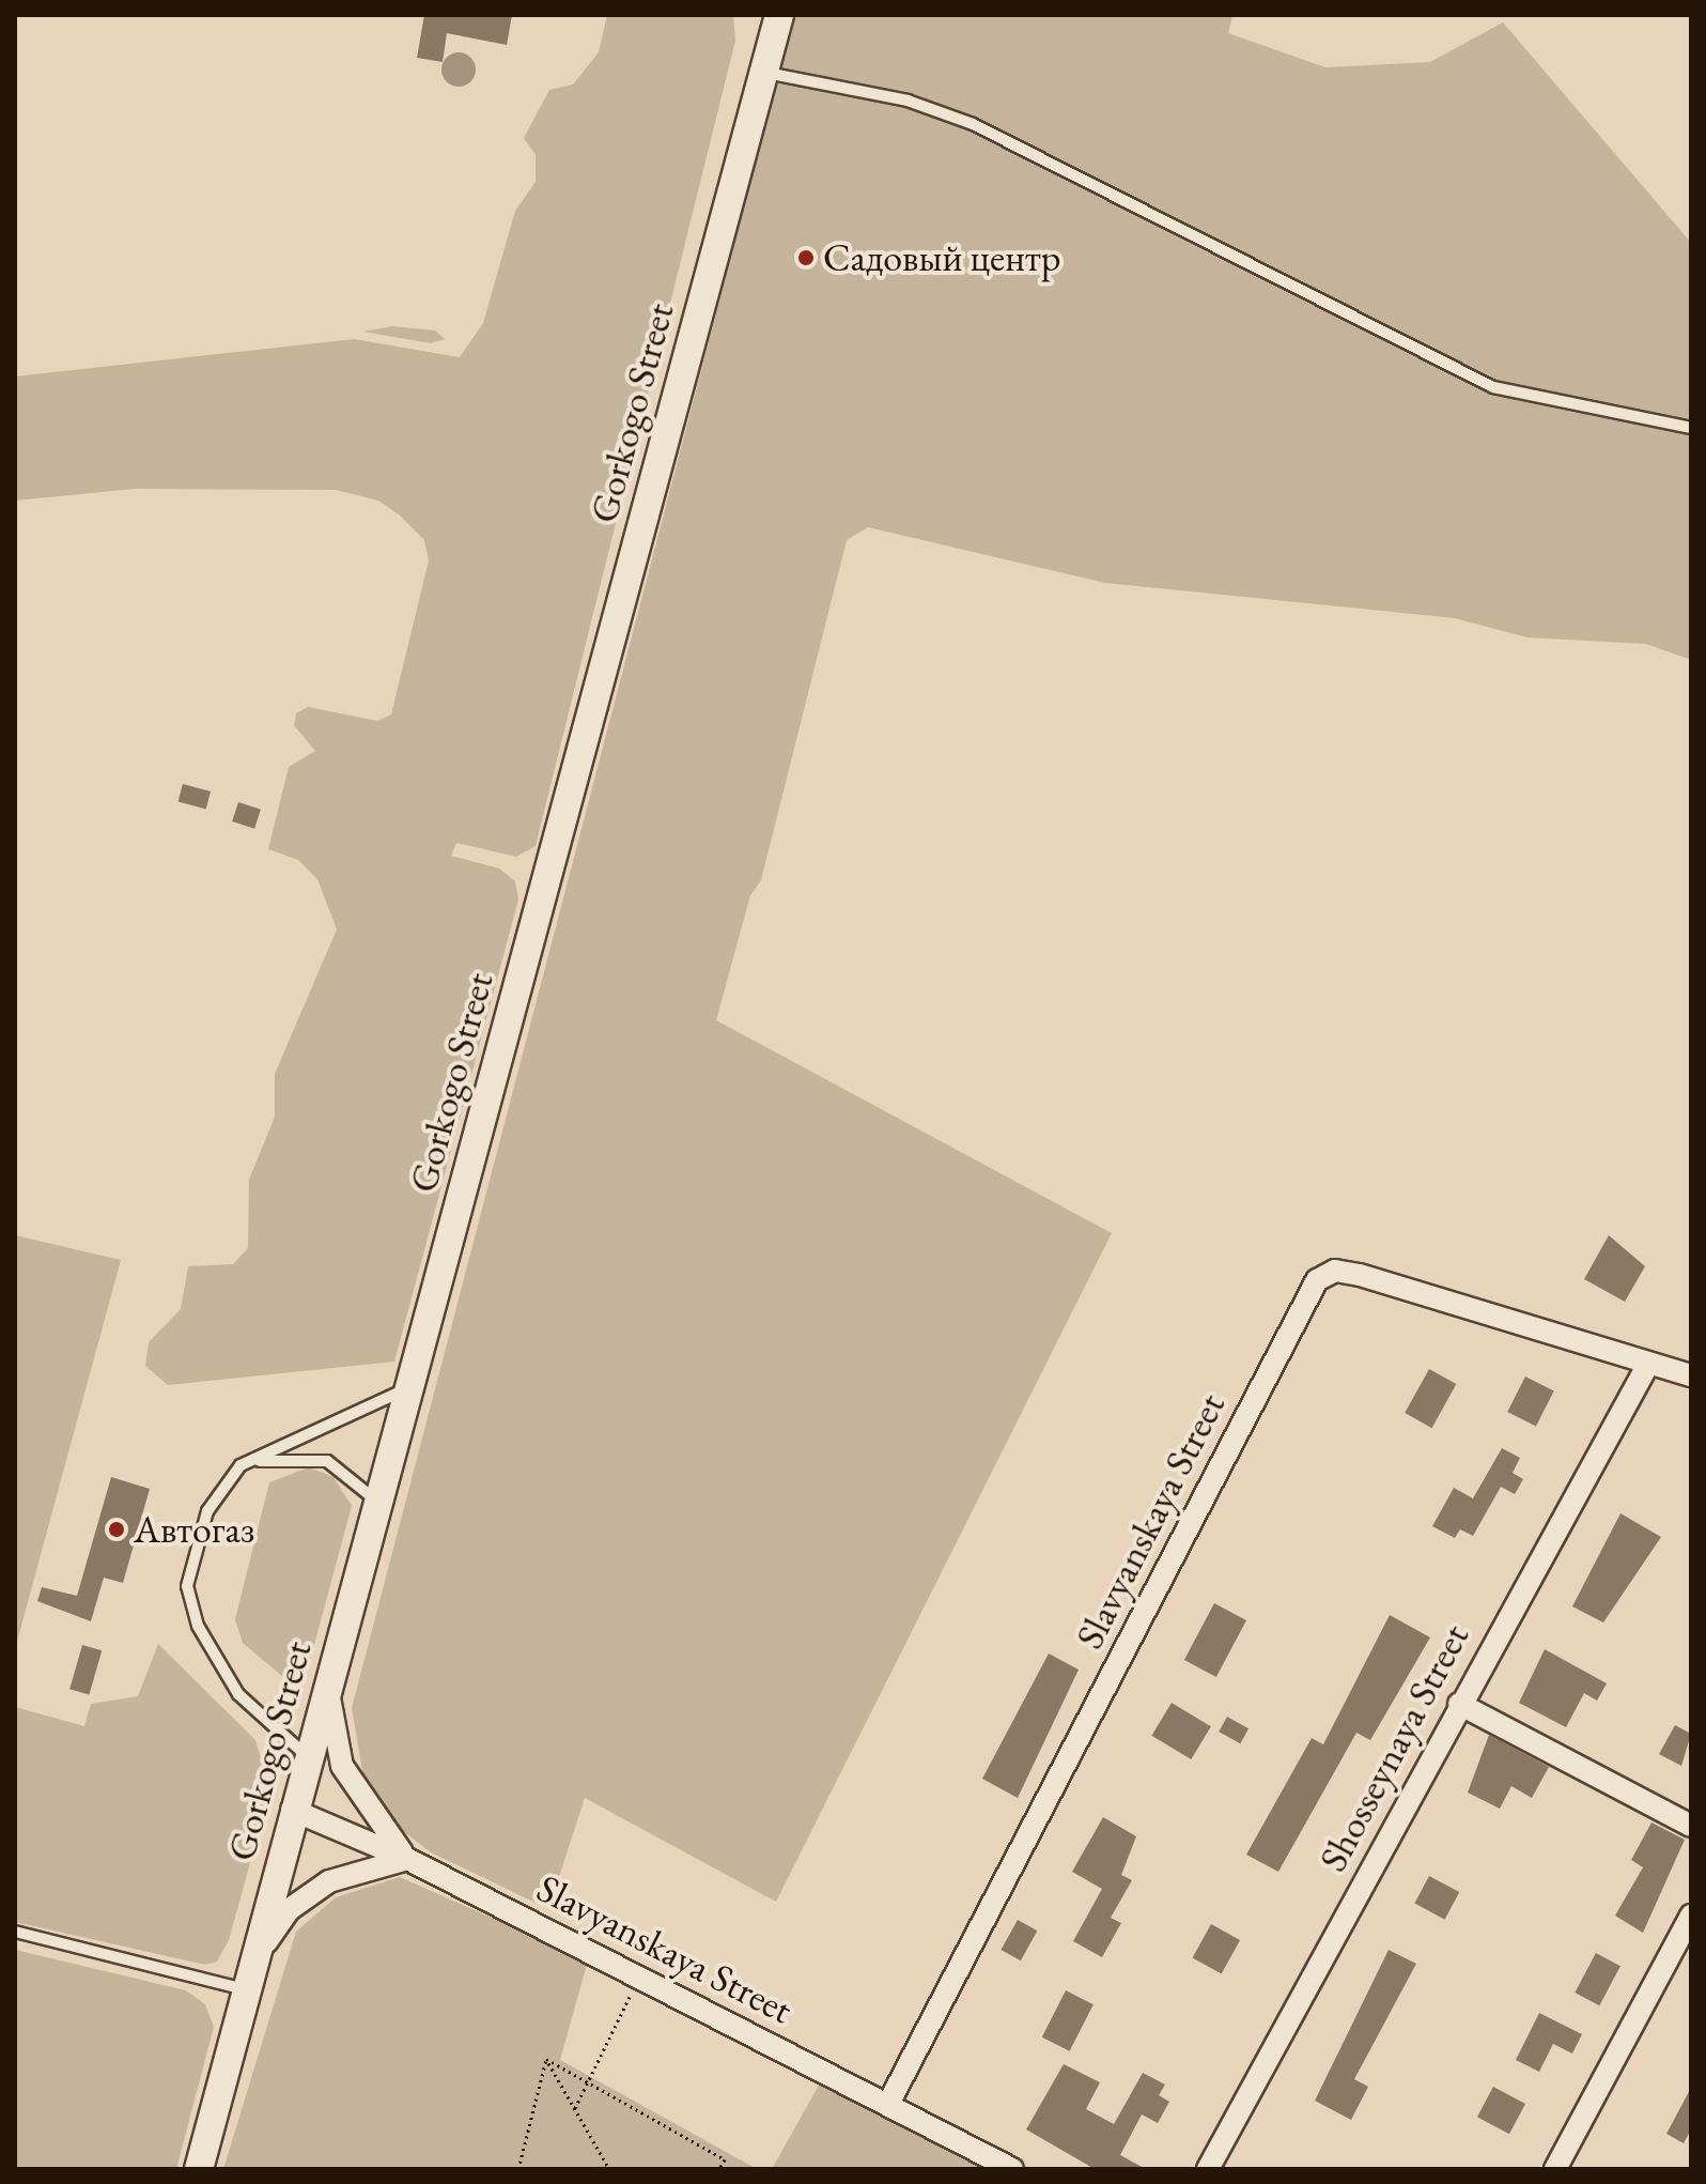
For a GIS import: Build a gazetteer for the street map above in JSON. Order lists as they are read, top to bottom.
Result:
{
  "streets": {
    "main road": ["Gorkogo Street"],
    "street": ["Slavyanskaya Street", "Shosseynaya Street"]
  },
  "crossings": [
    ["Gorkogo Street", "Slavyanskaya Street"],
    ["Slavyanskaya Street", "Shosseynaya Street"]
  ],
  "places": ["Садовый центр", "Автогаз"]
}
